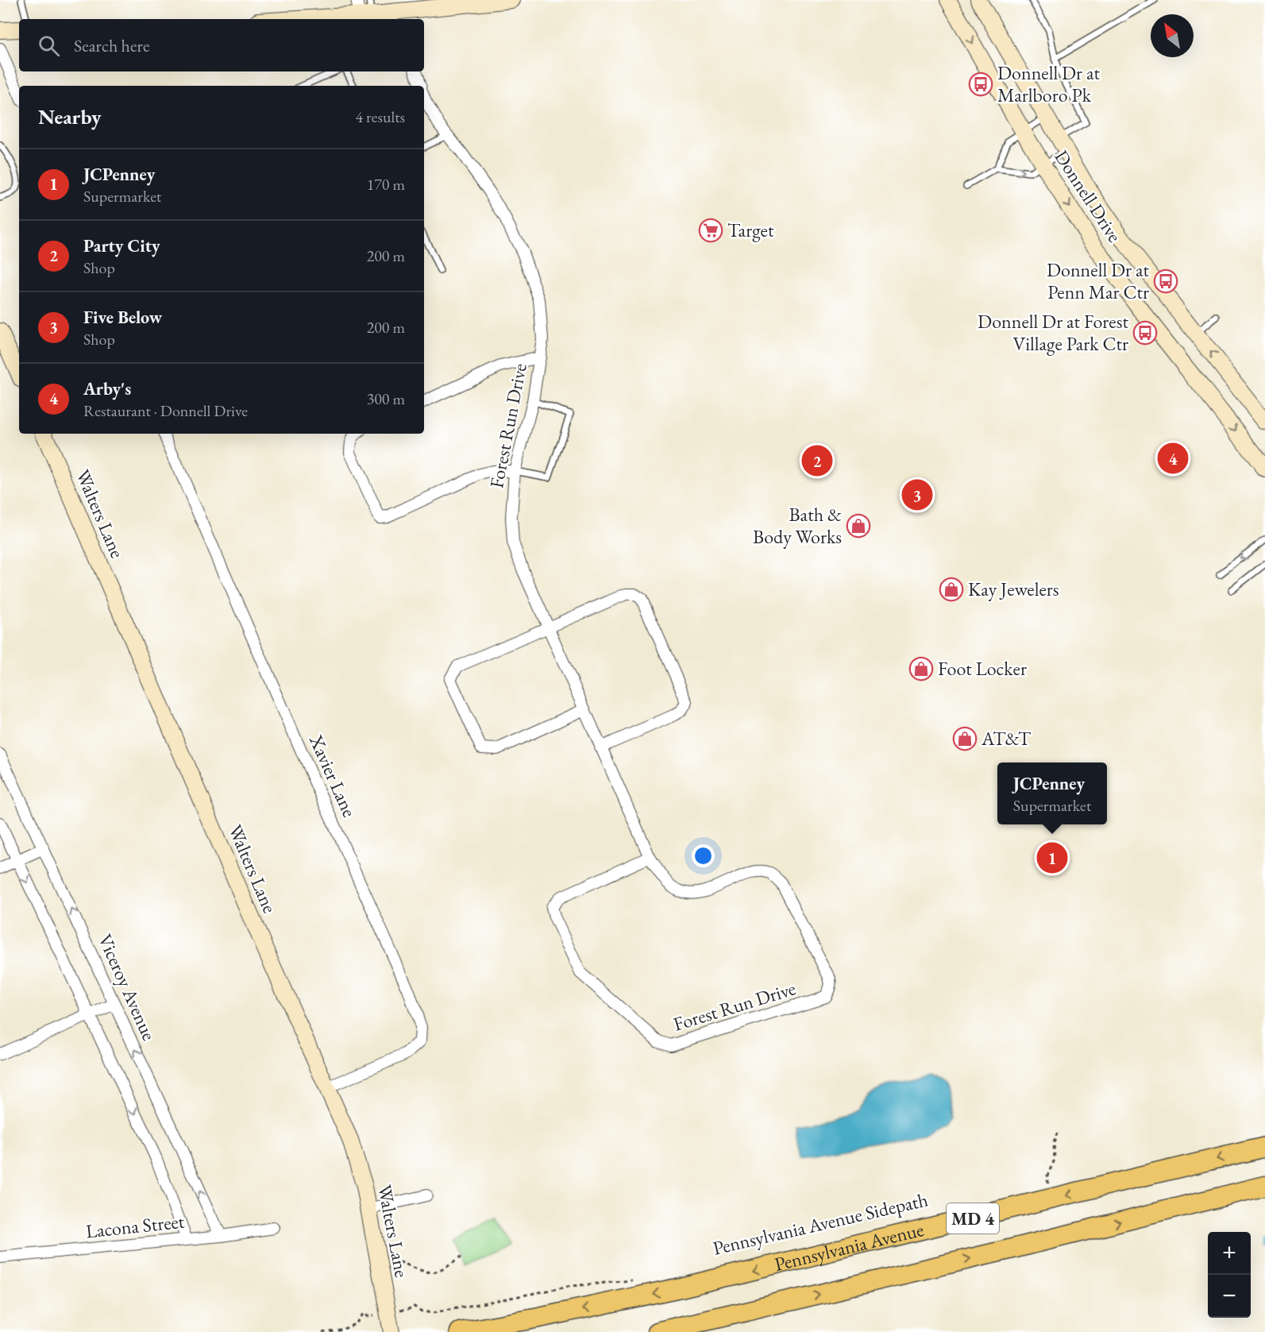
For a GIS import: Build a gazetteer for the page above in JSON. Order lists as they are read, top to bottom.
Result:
{
  "streets": {
    "highway": ["MD 4", "Pennsylvania Avenue"],
    "street": [
      "Donnell Drive",
      "Forest Run Drive",
      "Walters Lane",
      "Xavier Lane",
      "Viceroy Avenue",
      "Lacona Street"
    ]
  },
  "crossings": [
    ["Walters Lane", "Xavier Lane"],
    ["Viceroy Avenue", "Lacona Street"]
  ],
  "places": {
    "bus stop": ["Donnell Dr at Marlboro Pk", "Donnell Dr at Penn Mar Ctr", "Donnell Dr at Forest Village Park Ctr"],
    "supermarket": ["Target"],
    "shop": [
      "Bath & Body Works",
      "Kay Jewelers",
      "Foot Locker",
      "AT&T"
    ]
  },
  "north": "top left",
  "page": {
    "search": "Search here",
    "heading": ["Nearby", "4 results"],
    "list": [
      {
        "mark": "1",
        "name": "JCPenney",
        "note": "Supermarket",
        "value": "170 m"
      },
      {
        "mark": "2",
        "name": "Party City",
        "note": "Shop",
        "value": "200 m"
      },
      {
        "mark": "3",
        "name": "Five Below",
        "note": "Shop",
        "value": "200 m"
      },
      {
        "mark": "4",
        "name": "Arby's",
        "note": "Restaurant · Donnell Drive",
        "value": "300 m"
      }
    ],
    "pins": [
      "4",
      "2",
      "3",
      "1"
    ],
    "popup": ["JCPenney", "Supermarket"],
    "map_buttons": ["+", "−"]
  }
}
